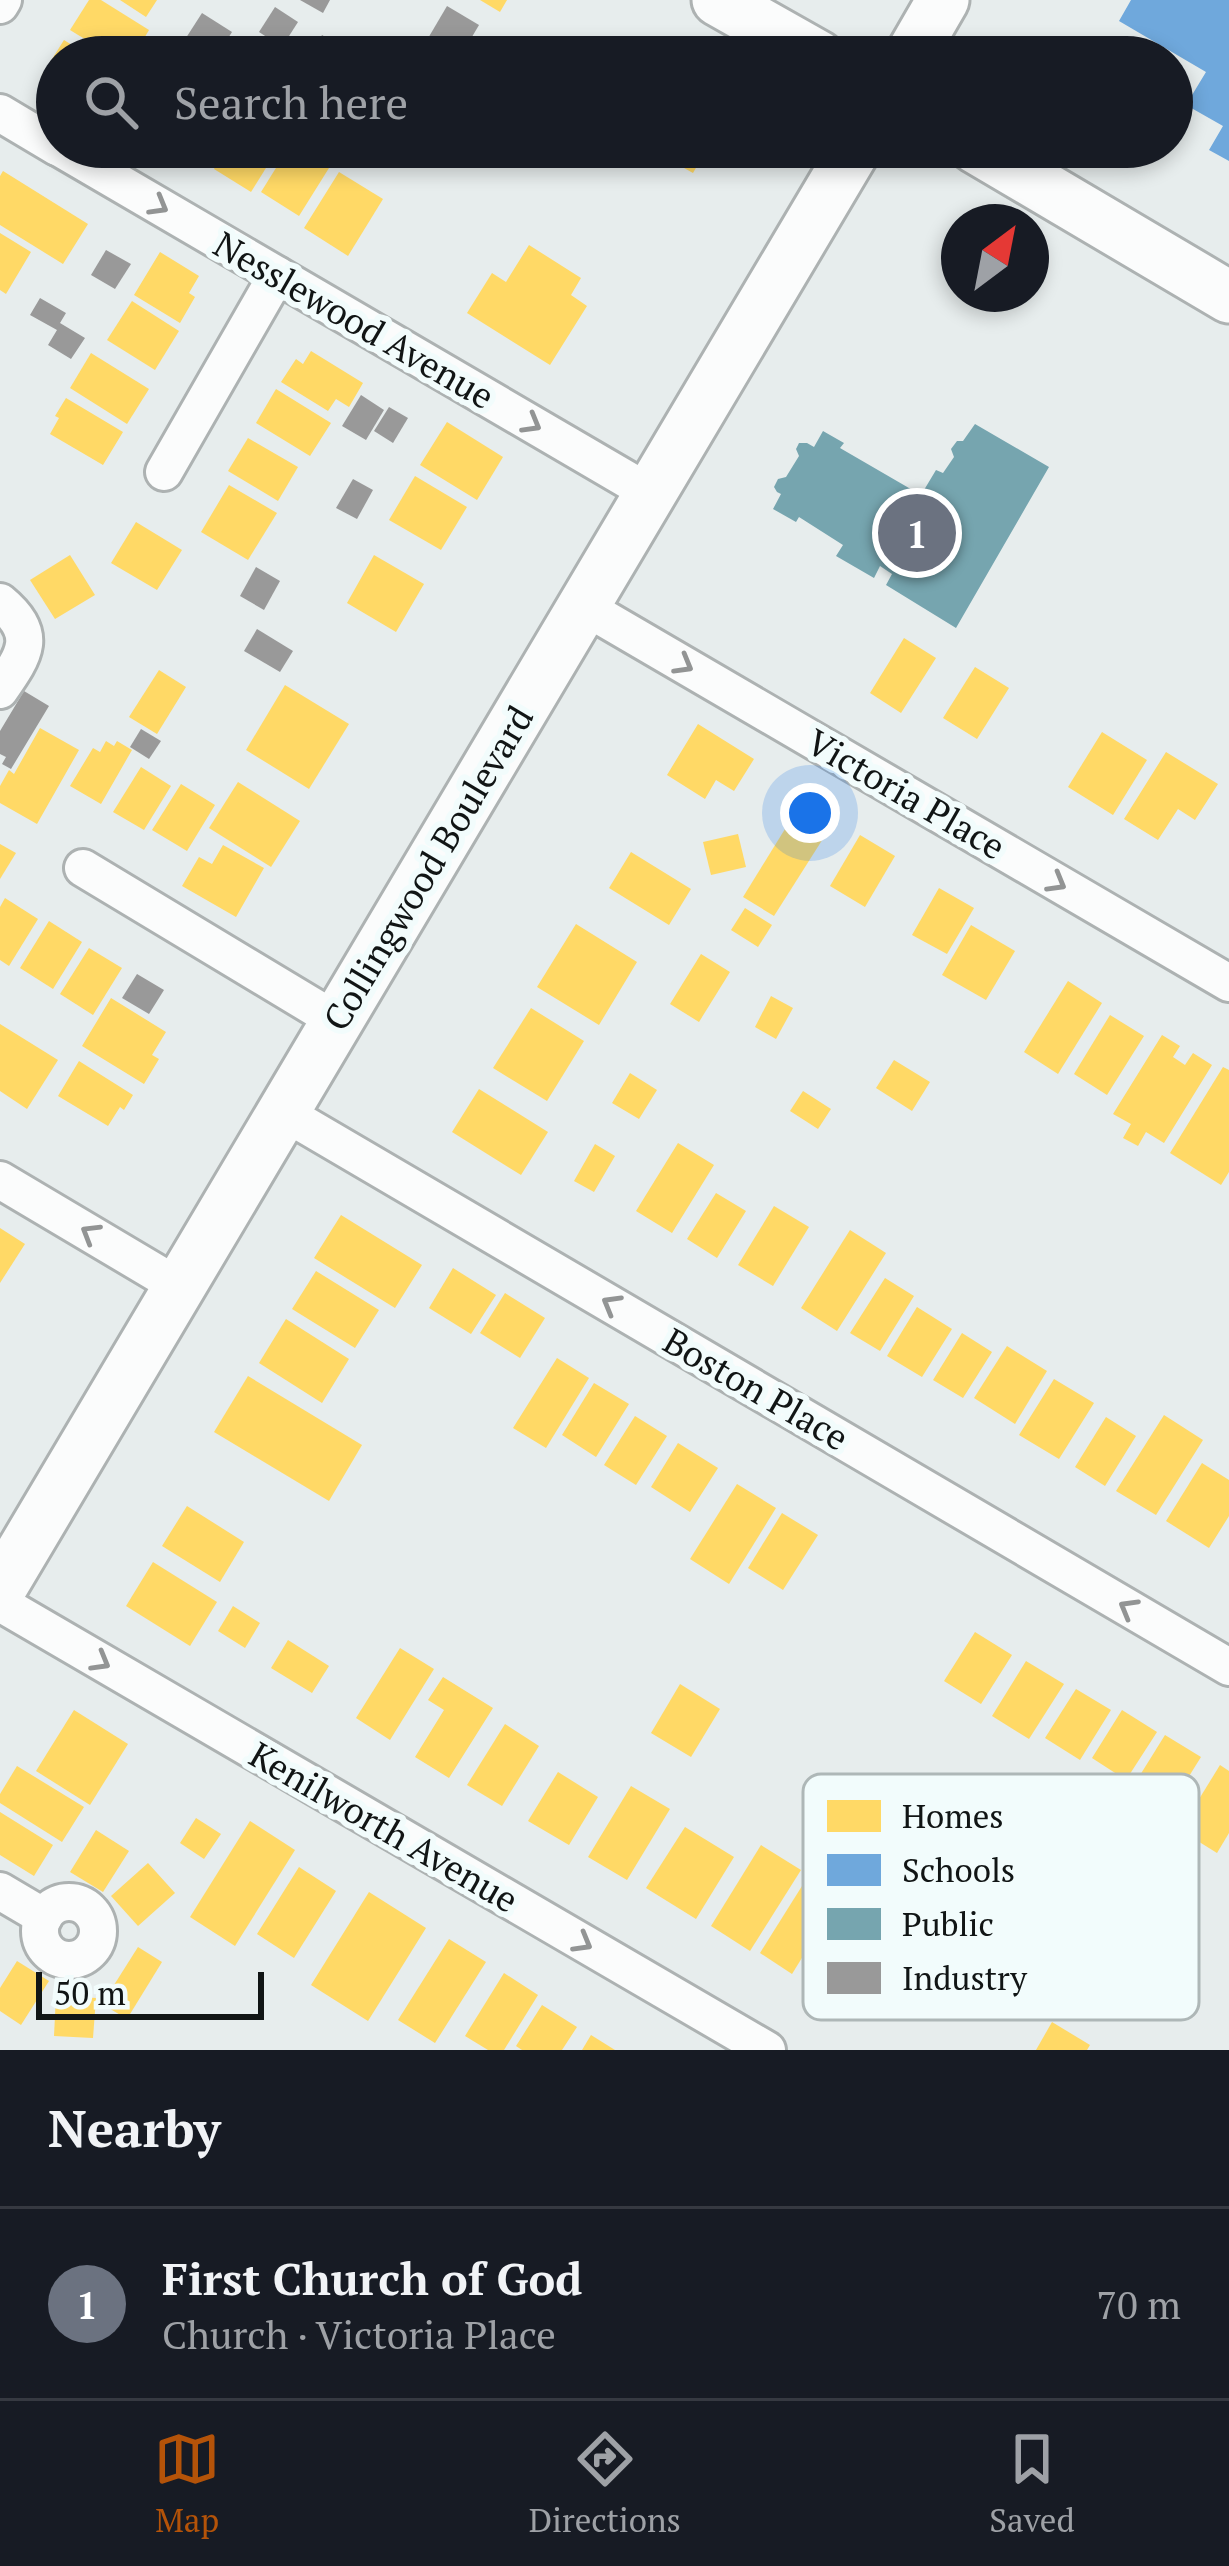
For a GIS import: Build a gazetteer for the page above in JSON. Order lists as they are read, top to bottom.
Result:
{
  "streets": {
    "main road": ["Collingwood Boulevard"],
    "street": [
      "Nesslewood Avenue",
      "Victoria Place",
      "Boston Place",
      "Kenilworth Avenue"
    ]
  },
  "crossings": [
    ["Nesslewood Avenue", "Collingwood Boulevard"],
    ["Victoria Place", "Collingwood Boulevard"],
    ["Collingwood Boulevard", "Boston Place"]
  ],
  "one_way": [
    "Nesslewood Avenue",
    "Victoria Place",
    "Boston Place",
    "Kenilworth Avenue"
  ],
  "legend": [
    "Homes",
    "Schools",
    "Public",
    "Industry"
  ],
  "scale_bar": "50 m",
  "north": "top right",
  "page": {
    "search": "Search here",
    "pins": "1",
    "scale": "50 m",
    "heading": "Nearby",
    "list": [
      {
        "mark": "1",
        "name": "First Church of God",
        "note": "Church · Victoria Place",
        "value": "70 m"
      }
    ],
    "nav": ["Map", "Directions", "Saved"]
  }
}
